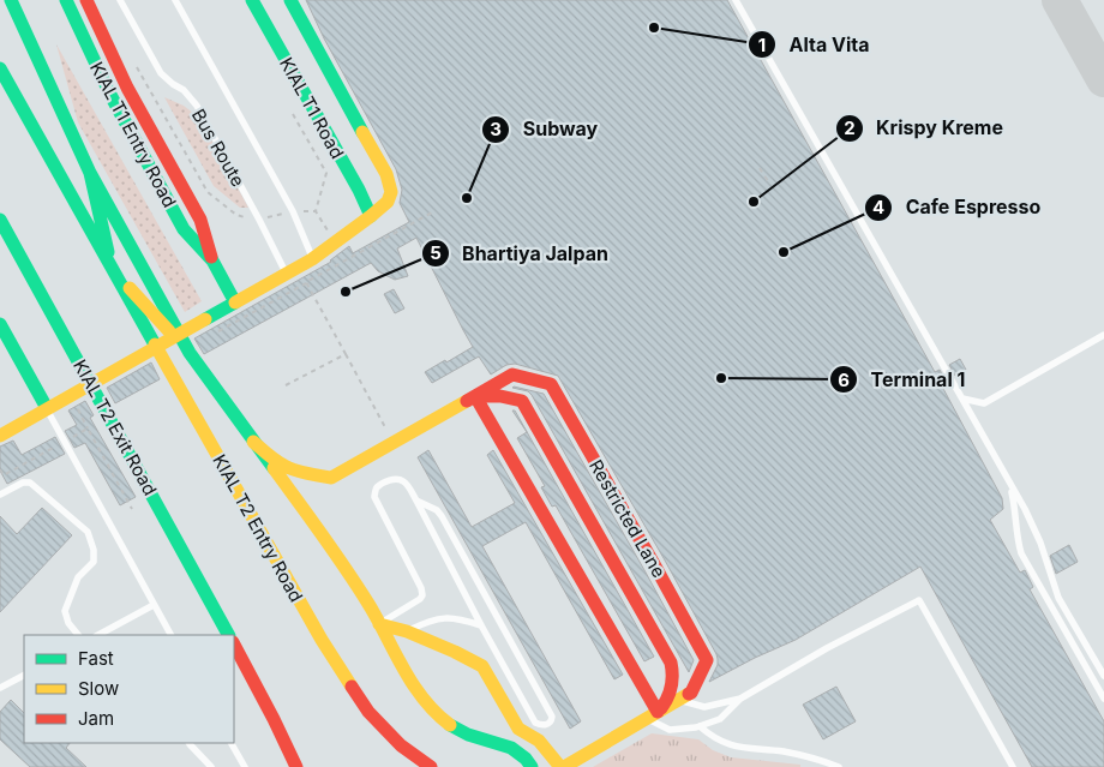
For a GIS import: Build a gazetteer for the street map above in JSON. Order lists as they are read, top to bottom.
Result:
{
  "streets": {
    "main road": [
      "KIAL T1 Road",
      "KIAL T1 Entry Road",
      "KIAL T2 Exit Road",
      "Restricted Lane",
      "KIAL T2 Entry Road"
    ],
    "lane": ["Bus Route"]
  },
  "places": [
    "Alta Vita",
    "Subway",
    "Krispy Kreme",
    "Cafe Espresso",
    "Bhartiya Jalpan",
    "Terminal 1"
  ],
  "legend": ["Fast", "Slow", "Jam"]
}
